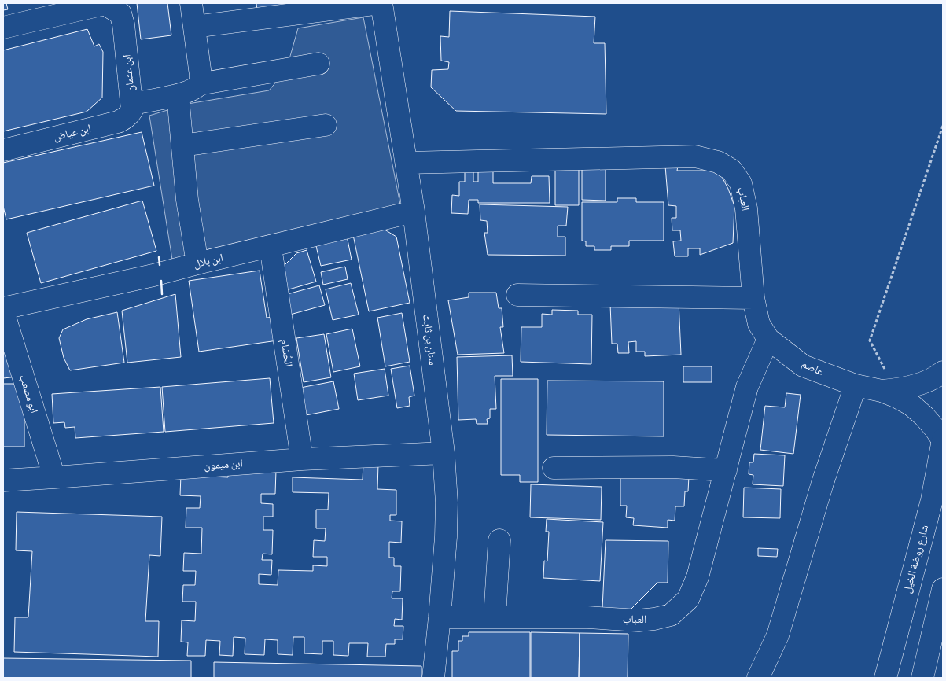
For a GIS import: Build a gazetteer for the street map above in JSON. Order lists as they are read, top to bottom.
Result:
{
  "streets": {
    "street": [
      "ابن عثمان",
      "ابن عياض",
      "العباب",
      "ابن بلال",
      "سنان بن ثابت",
      "الحُسَام",
      "عاصم",
      "ابو مصعب",
      "ابن ميمون",
      "شارع روضة الخيل"
    ]
  },
  "crossings": [
    ["ابن عثمان", "ابن عياض"],
    ["العباب", "سنان بن ثابت"],
    ["العباب", "عاصم"],
    ["ابن بلال", "سنان بن ثابت"],
    ["ابن بلال", "الحُسَام"],
    ["ابن بلال", "ابو مصعب"],
    ["سنان بن ثابت", "ابن ميمون"],
    ["الحُسَام", "ابن ميمون"],
    ["عاصم", "شارع روضة الخيل"],
    ["ابو مصعب", "ابن ميمون"]
  ]
}
